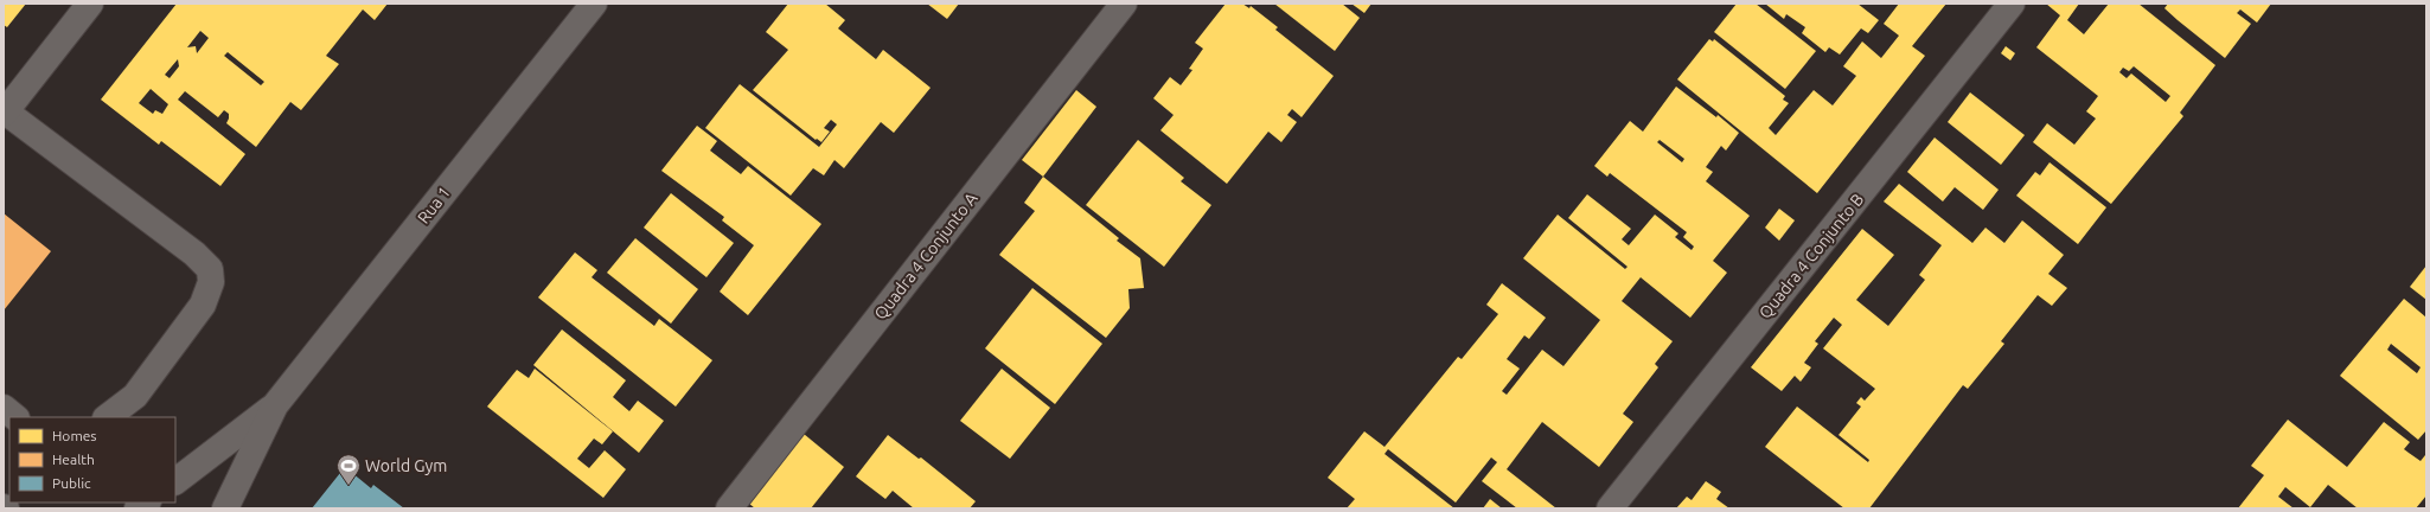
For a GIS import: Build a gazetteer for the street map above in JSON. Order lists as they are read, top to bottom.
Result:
{
  "streets": {
    "street": ["Rua 1", "Quadra 4 Conjunto A", "Quadra 4 Conjunto B"]
  },
  "places": {
    "sports": ["World Gym"]
  },
  "legend": ["Homes", "Health", "Public"]
}
